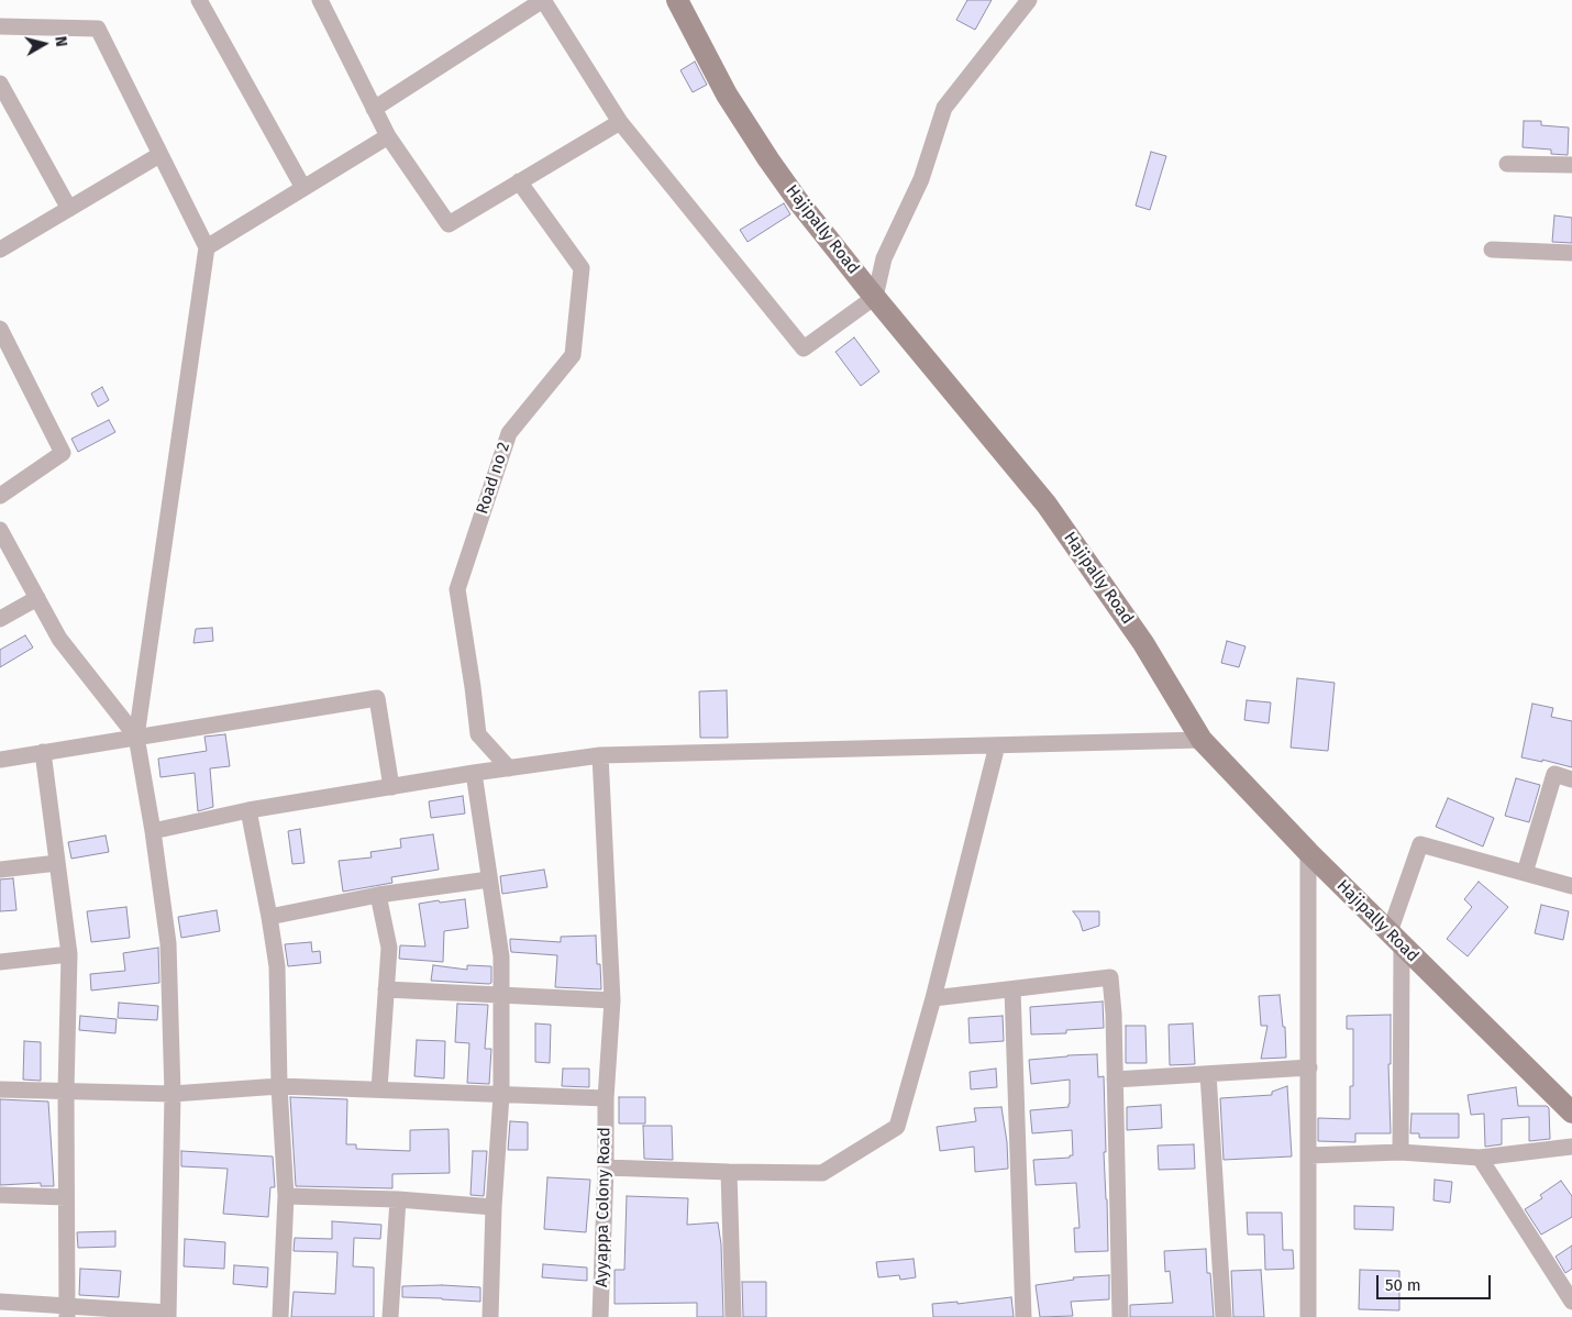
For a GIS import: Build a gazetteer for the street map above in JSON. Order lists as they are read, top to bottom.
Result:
{
  "streets": {
    "street": ["Hajipally Road", "Road no 2", "Ayyappa Colony Road"]
  },
  "scale_bar": "50 m",
  "north": "right"
}
